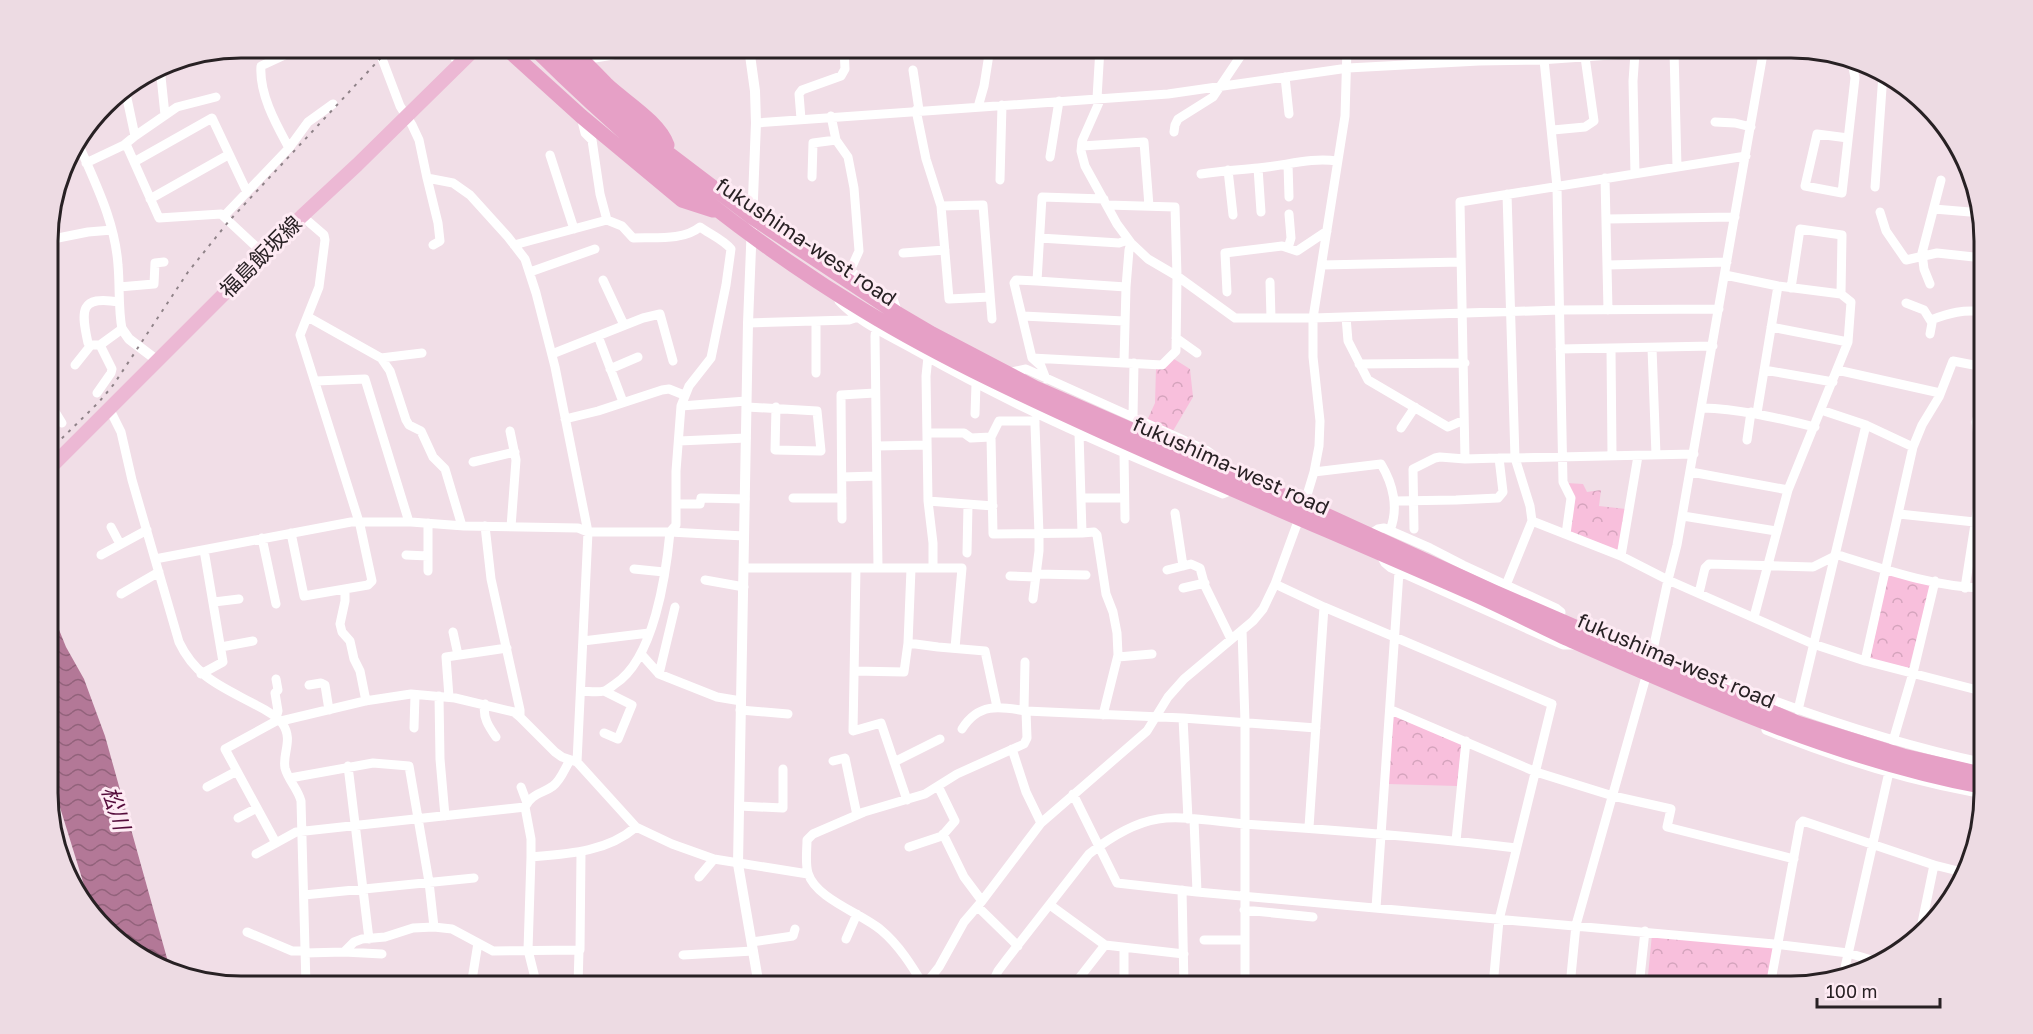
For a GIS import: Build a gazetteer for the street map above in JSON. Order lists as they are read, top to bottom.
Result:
{
  "streets": {
    "highway": ["fukushima-west road"],
    "main road": ["福島飯坂線"]
  },
  "water": ["松川"],
  "scale_bar": "100 m"
}
